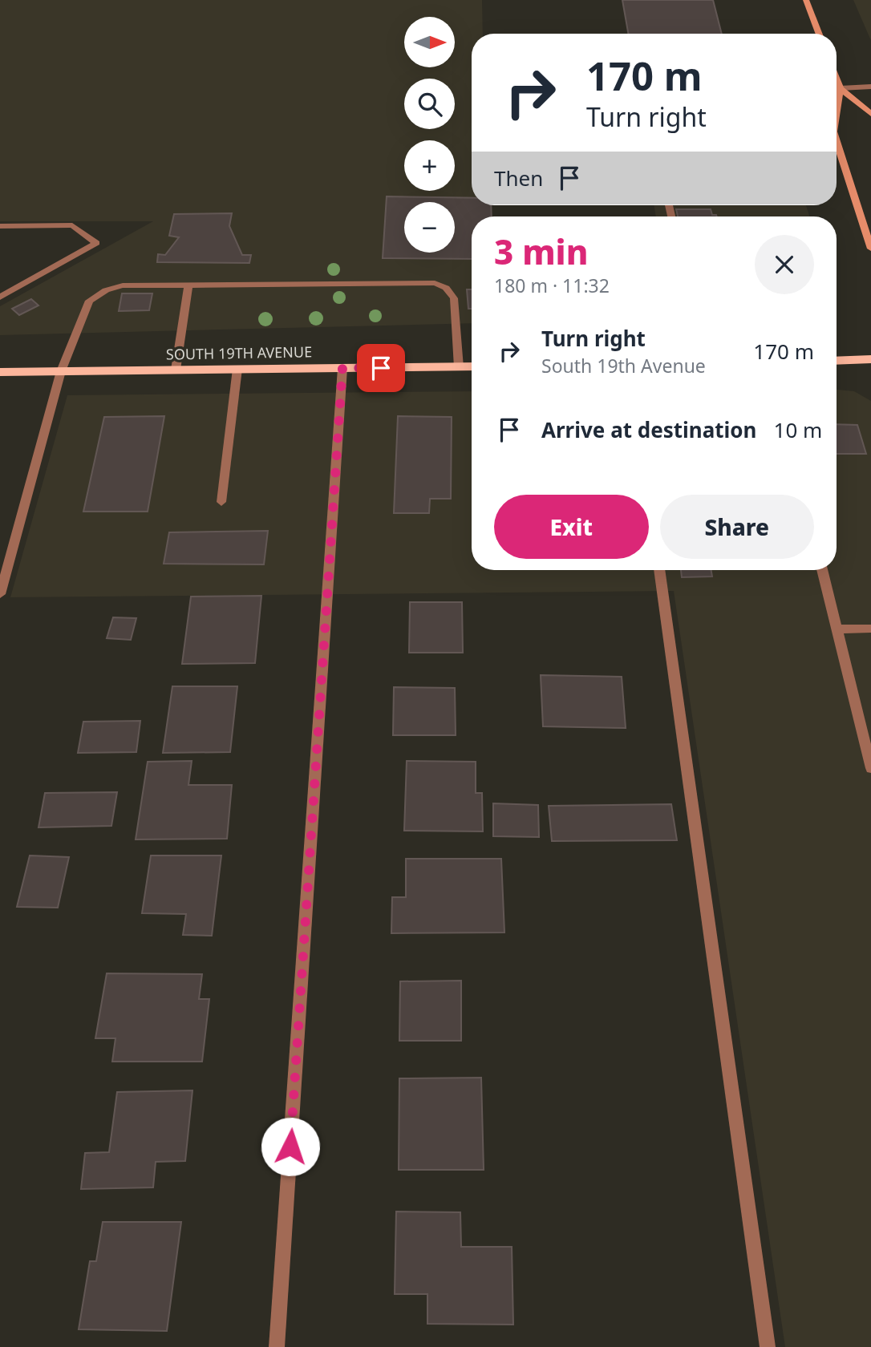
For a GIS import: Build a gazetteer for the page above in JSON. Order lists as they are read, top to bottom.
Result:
{
  "streets": {
    "main road": ["SOUTH 19TH AVENUE"]
  },
  "north": "right",
  "page": {
    "map_buttons": ["+", "−"],
    "turn": ["170 m", "Turn right"],
    "then": "Then",
    "heading": ["3 min", "180 m · 11:32"],
    "list": [
      {
        "name": "Turn right",
        "note": "South 19th Avenue",
        "value": "170 m"
      },
      {
        "name": "Arrive at destination",
        "value": "10 m"
      }
    ],
    "buttons": ["Exit", "Share"]
  }
}
